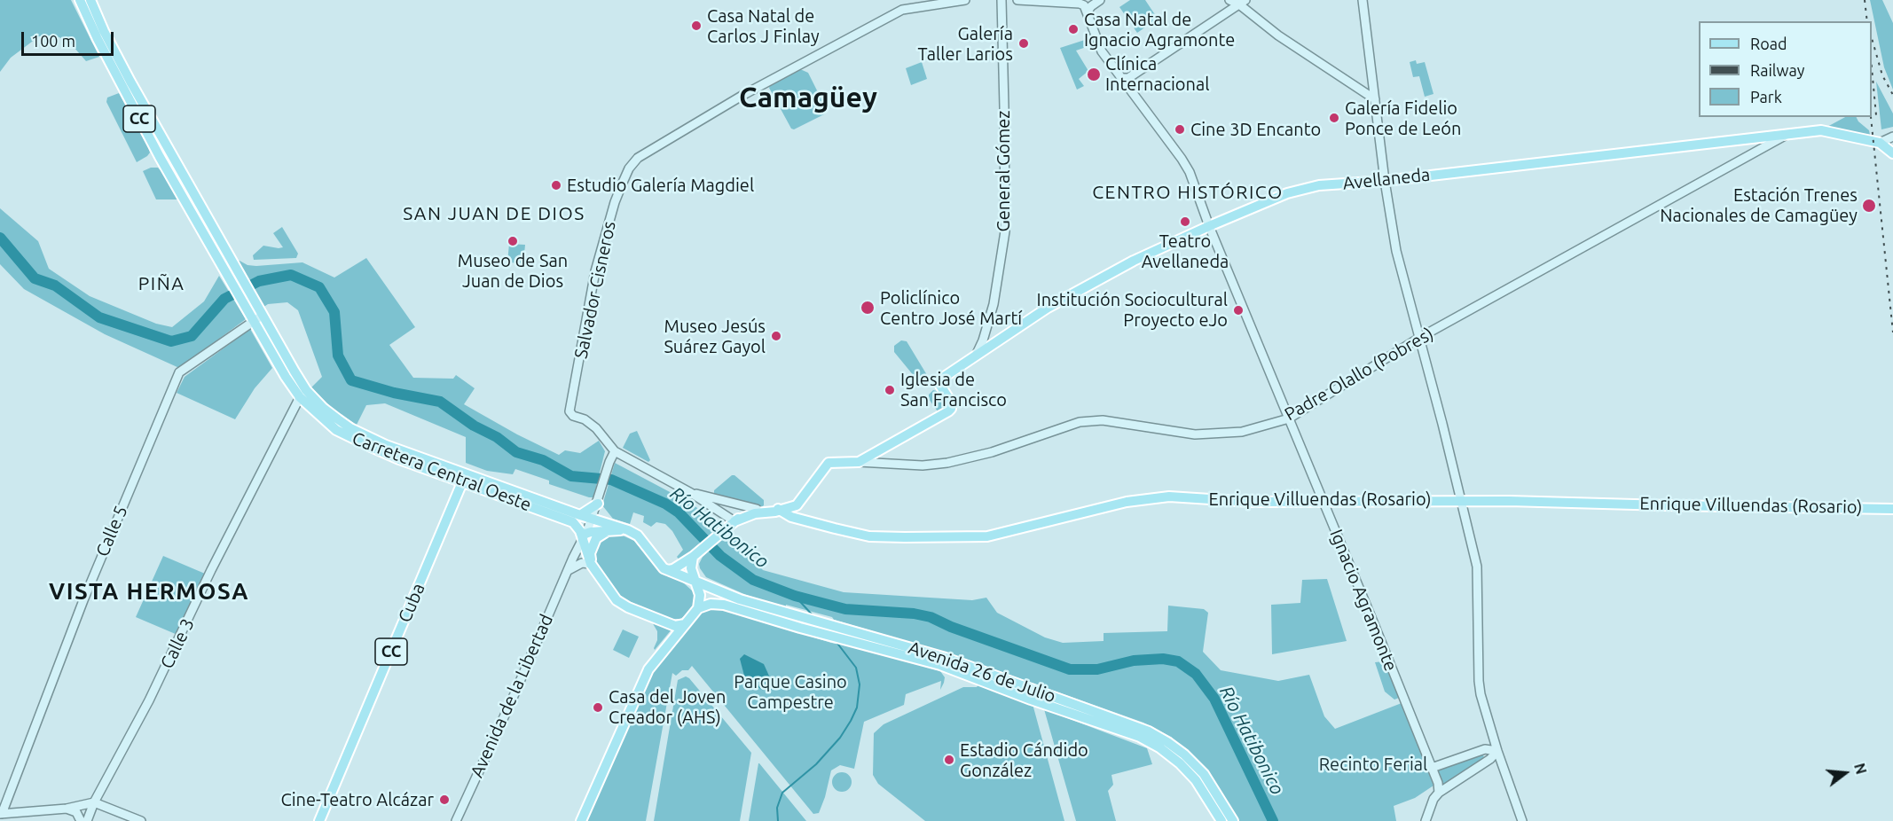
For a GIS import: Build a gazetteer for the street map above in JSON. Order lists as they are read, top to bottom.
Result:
{
  "streets": {
    "main road": [
      "CC",
      "General Gómez",
      "Avellaneda",
      "Salvador Cisneros",
      "Padre Olallo (Pobres)",
      "Carretera Central Oeste",
      "Enrique Villuendas (Rosario)",
      "Calle 5",
      "Ignacio Agramonte",
      "Cuba",
      "Calle 3",
      "Avenida 26 de Julio",
      "Avenida de la Libertad"
    ]
  },
  "crossings": [
    ["CC", "Carretera Central Oeste"],
    ["CC", "Calle 5"],
    ["CC", "Calle 3"],
    ["CC", "Avenida 26 de Julio"],
    ["CC", "Avenida de la Libertad"],
    ["General Gómez", "Avellaneda"],
    ["Avellaneda", "Padre Olallo (Pobres)"],
    ["Avellaneda", "Ignacio Agramonte"],
    ["Salvador Cisneros", "Enrique Villuendas (Rosario)"],
    ["Padre Olallo (Pobres)", "Enrique Villuendas (Rosario)"],
    ["Padre Olallo (Pobres)", "Ignacio Agramonte"],
    ["Carretera Central Oeste", "Calle 5"],
    ["Carretera Central Oeste", "Cuba"],
    ["Carretera Central Oeste", "Calle 3"],
    ["Carretera Central Oeste", "Avenida de la Libertad"],
    ["Enrique Villuendas (Rosario)", "Ignacio Agramonte"],
    ["Enrique Villuendas (Rosario)", "Avenida de la Libertad"]
  ],
  "districts": [
    "Camagüey",
    "CENTRO HISTÓRICO",
    "SAN JUAN DE DIOS",
    "PIÑA",
    "VISTA HERMOSA"
  ],
  "water": ["Río Hatibonico"],
  "parks": ["Parque Casino Campestre", "Recinto Ferial"],
  "places": [
    "Casa Natal de Carlos J Finlay",
    "Casa Natal de Ignacio Agramonte",
    "Galería Taller Larios",
    "Clínica Internacional",
    "Galería Fidelio Ponce de León",
    "Cine 3D Encanto",
    "Estudio Galería Magdiel",
    "Estación Trenes Nacionales de Camagüey",
    "Teatro Avellaneda",
    "Museo de San Juan de Dios",
    "Policlínico Centro José Martí",
    "Institución Sociocultural Proyecto eJo",
    "Museo Jesús Suárez Gayol",
    "Iglesia de San Francisco",
    "Casa del Joven Creador (AHS)",
    "Estadio Cándido González",
    "Cine-Teatro Alcázar"
  ],
  "legend": ["Road", "Railway", "Park"],
  "scale_bar": "100 m",
  "north": "right"
}
